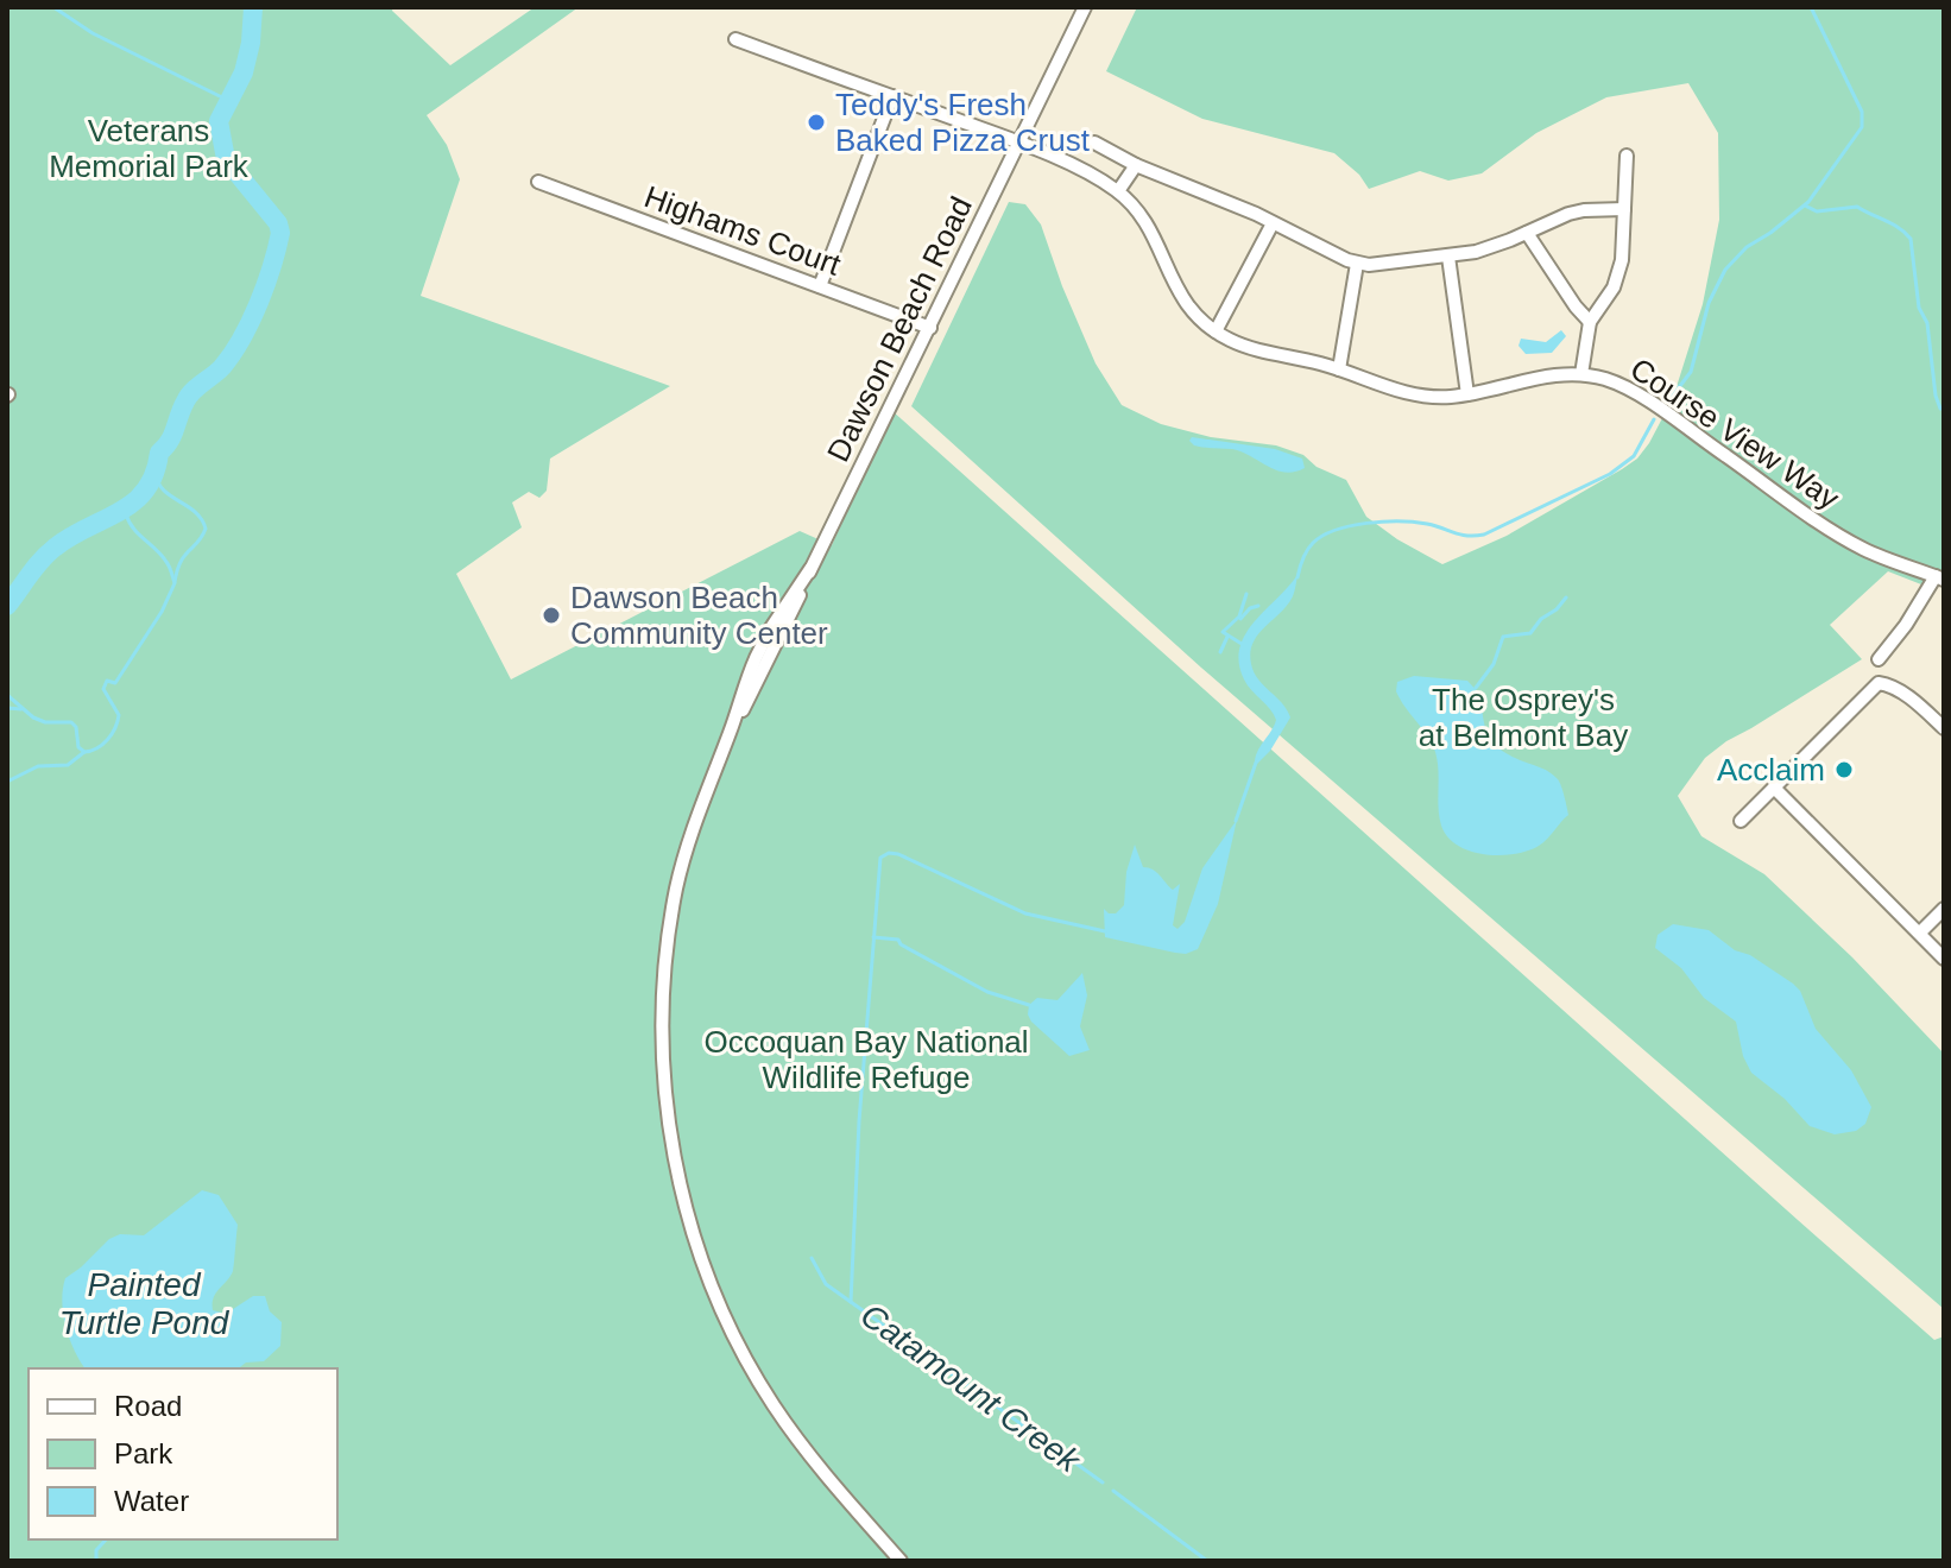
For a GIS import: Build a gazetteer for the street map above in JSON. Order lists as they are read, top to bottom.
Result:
{
  "streets": {
    "street": ["Highams Court", "Dawson Beach Road", "Course View Way"]
  },
  "crossings": [
    ["Highams Court", "Dawson Beach Road"],
    ["Dawson Beach Road", "Course View Way"]
  ],
  "water": ["Painted Turtle Pond", "Catamount Creek"],
  "parks": ["Veterans Memorial Park", "The Osprey's at Belmont Bay", "Occoquan Bay National Wildlife Refuge"],
  "places": ["Teddy's Fresh Baked Pizza Crust", "Dawson Beach Community Center", "Acclaim"],
  "legend": ["Road", "Park", "Water"]
}
